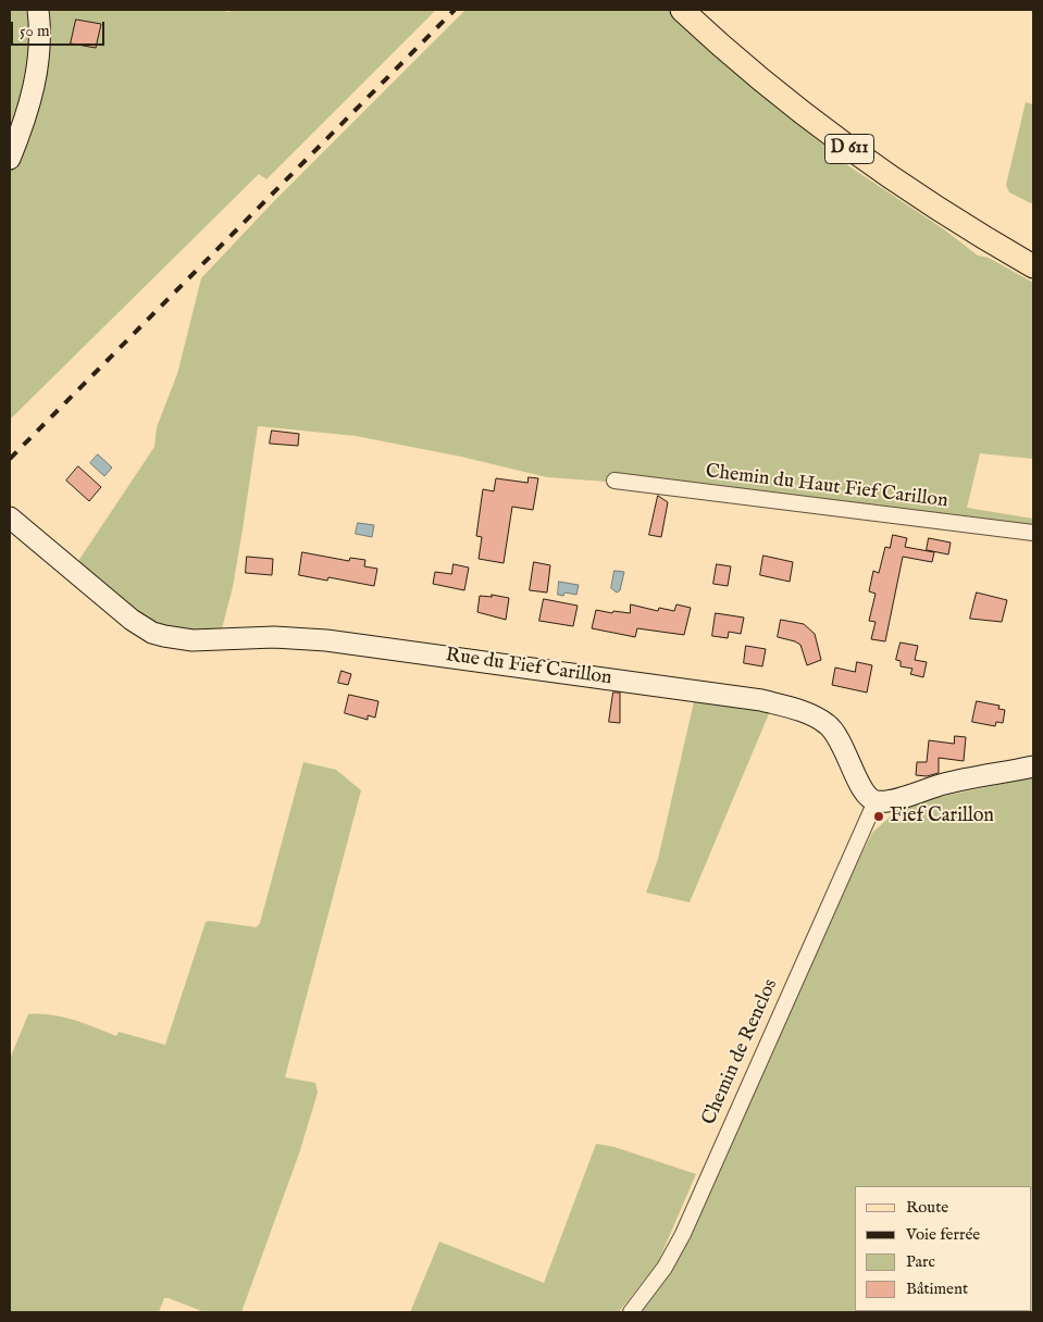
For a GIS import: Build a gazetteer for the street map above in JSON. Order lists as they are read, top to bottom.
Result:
{
  "streets": {
    "main road": ["D 611"],
    "street": ["Chemin du Haut Fief Carillon", "Rue du Fief Carillon", "Chemin de Renclos"]
  },
  "crossings": [
    ["Rue du Fief Carillon", "Chemin de Renclos"]
  ],
  "places": ["Fief Carillon"],
  "legend": [
    "Route",
    "Voie ferrée",
    "Parc",
    "Bâtiment"
  ],
  "scale_bar": "50 m"
}
